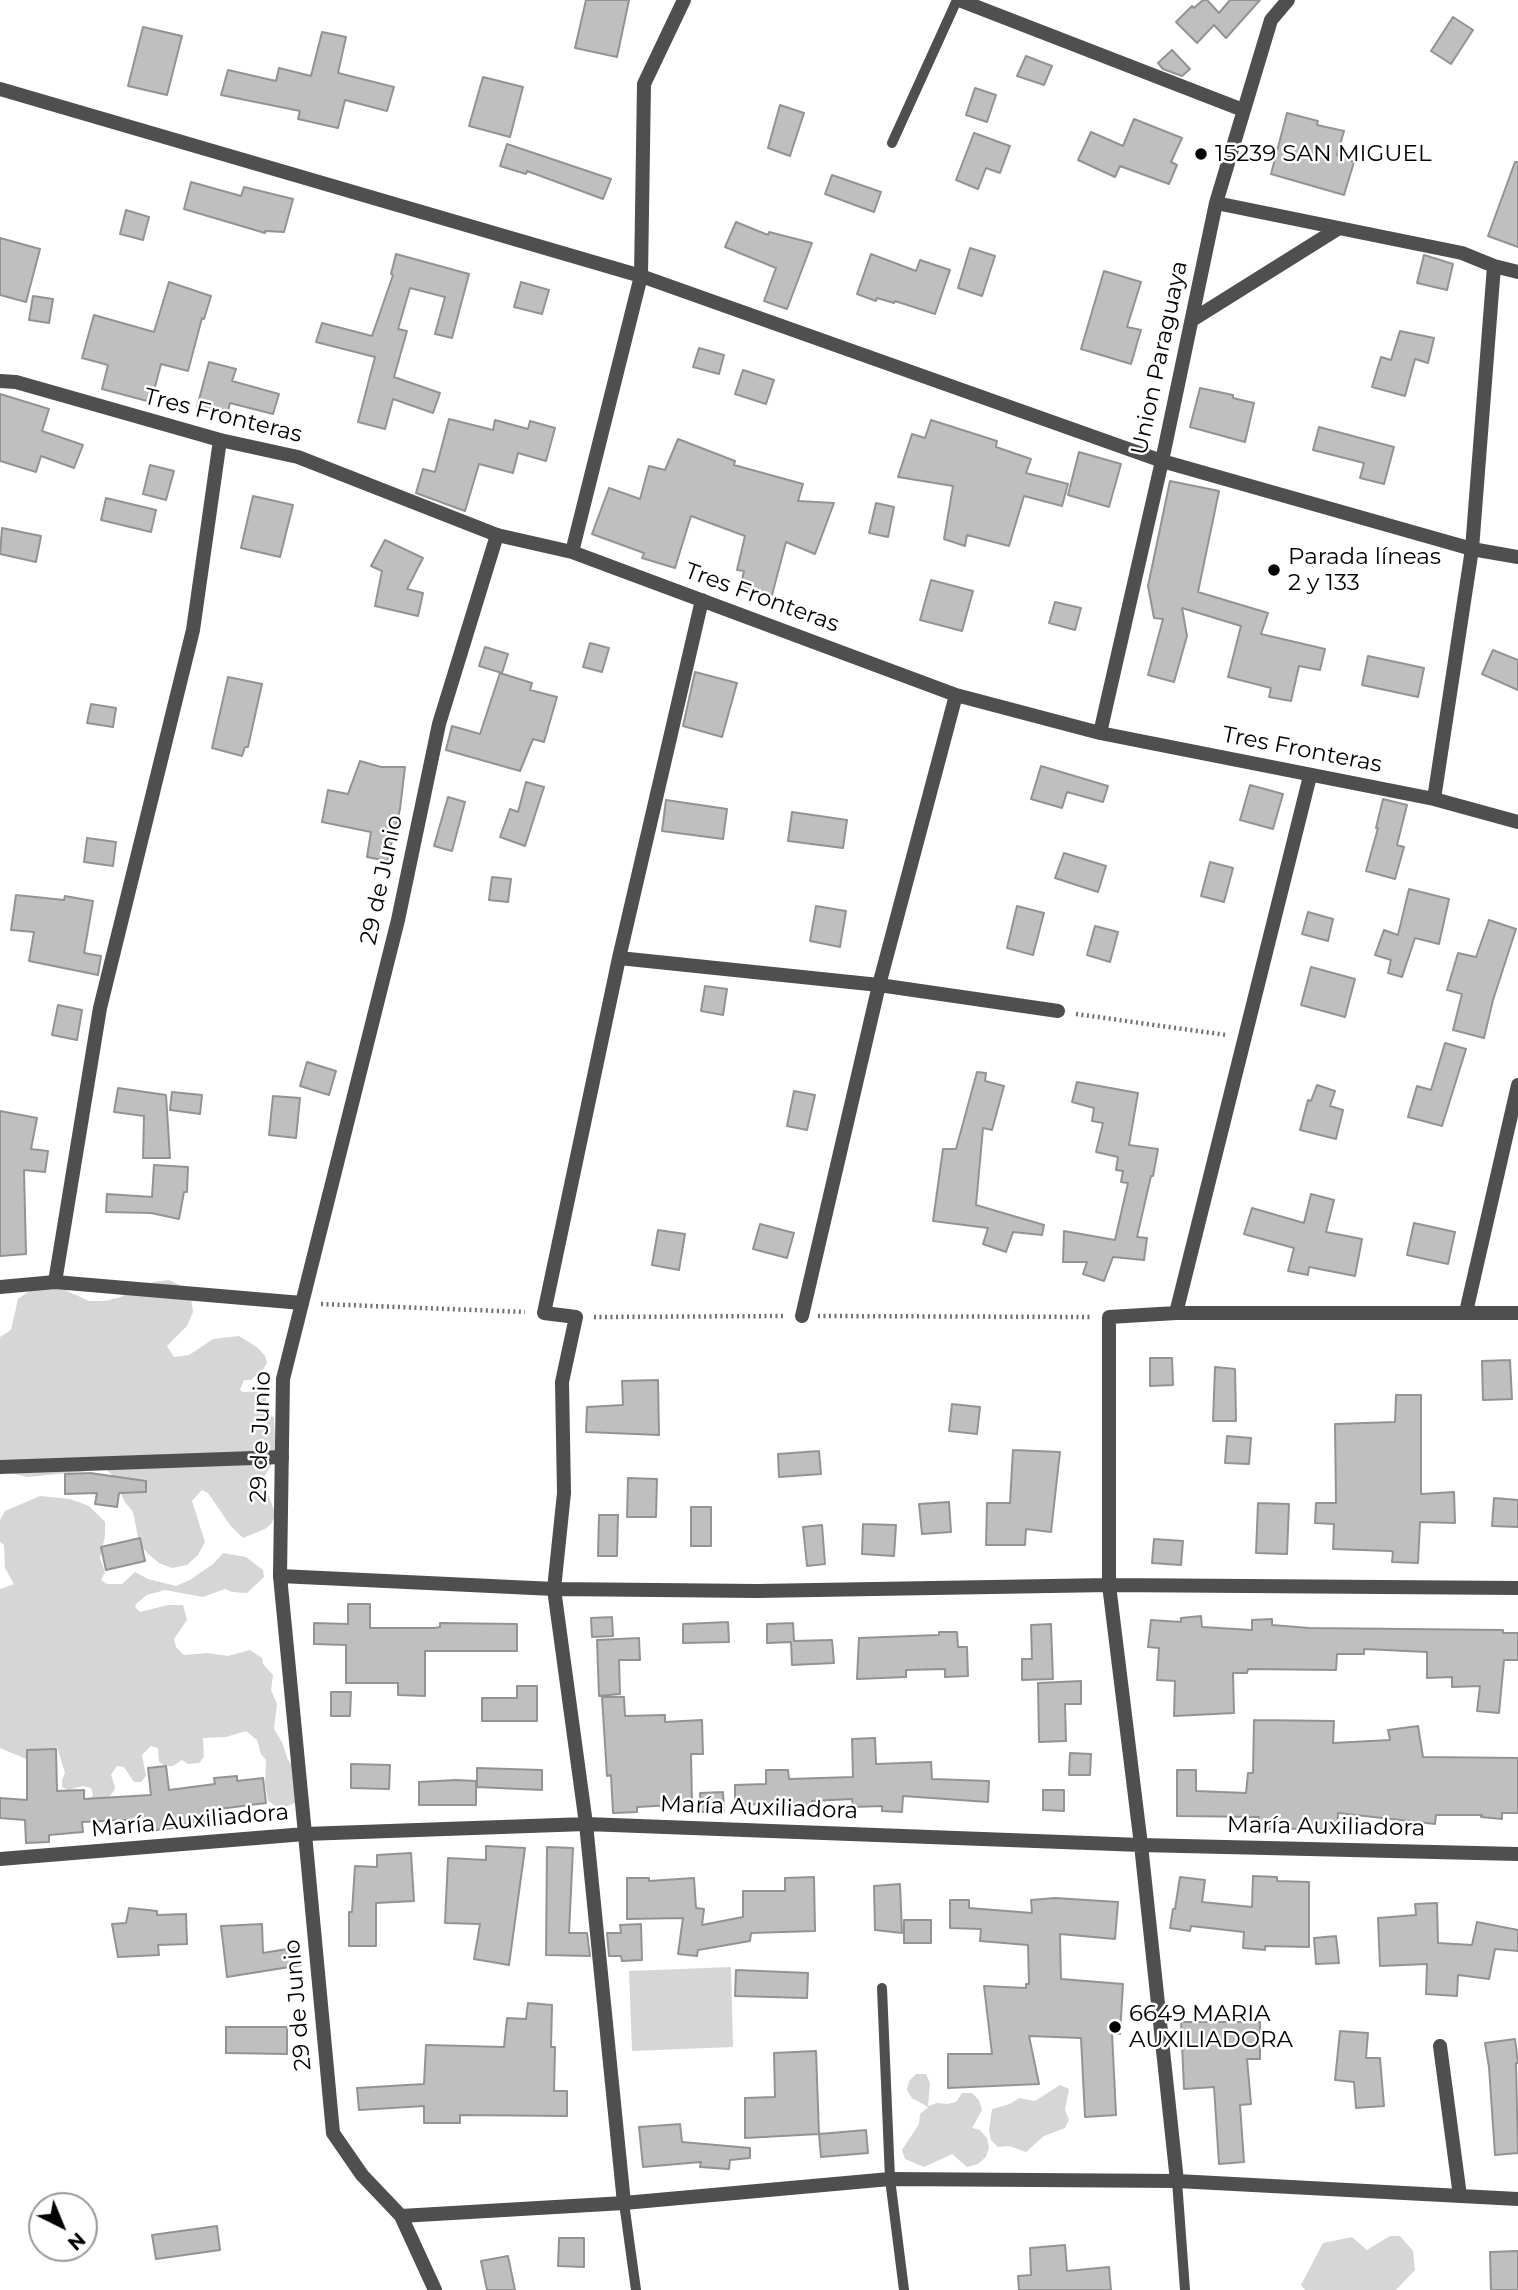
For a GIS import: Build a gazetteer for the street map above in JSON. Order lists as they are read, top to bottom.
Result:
{
  "streets": {
    "street": [
      "Union Paraguaya",
      "Tres Fronteras",
      "29 de Junio",
      "María Auxiliadora"
    ]
  },
  "crossings": [
    ["Union Paraguaya", "Tres Fronteras"],
    ["Tres Fronteras", "29 de Junio"],
    ["29 de Junio", "María Auxiliadora"]
  ],
  "places": ["15239 SAN MIGUEL", "Parada líneas 2 y 133", "6649 MARIA AUXILIADORA"],
  "north": "bottom right"
}
